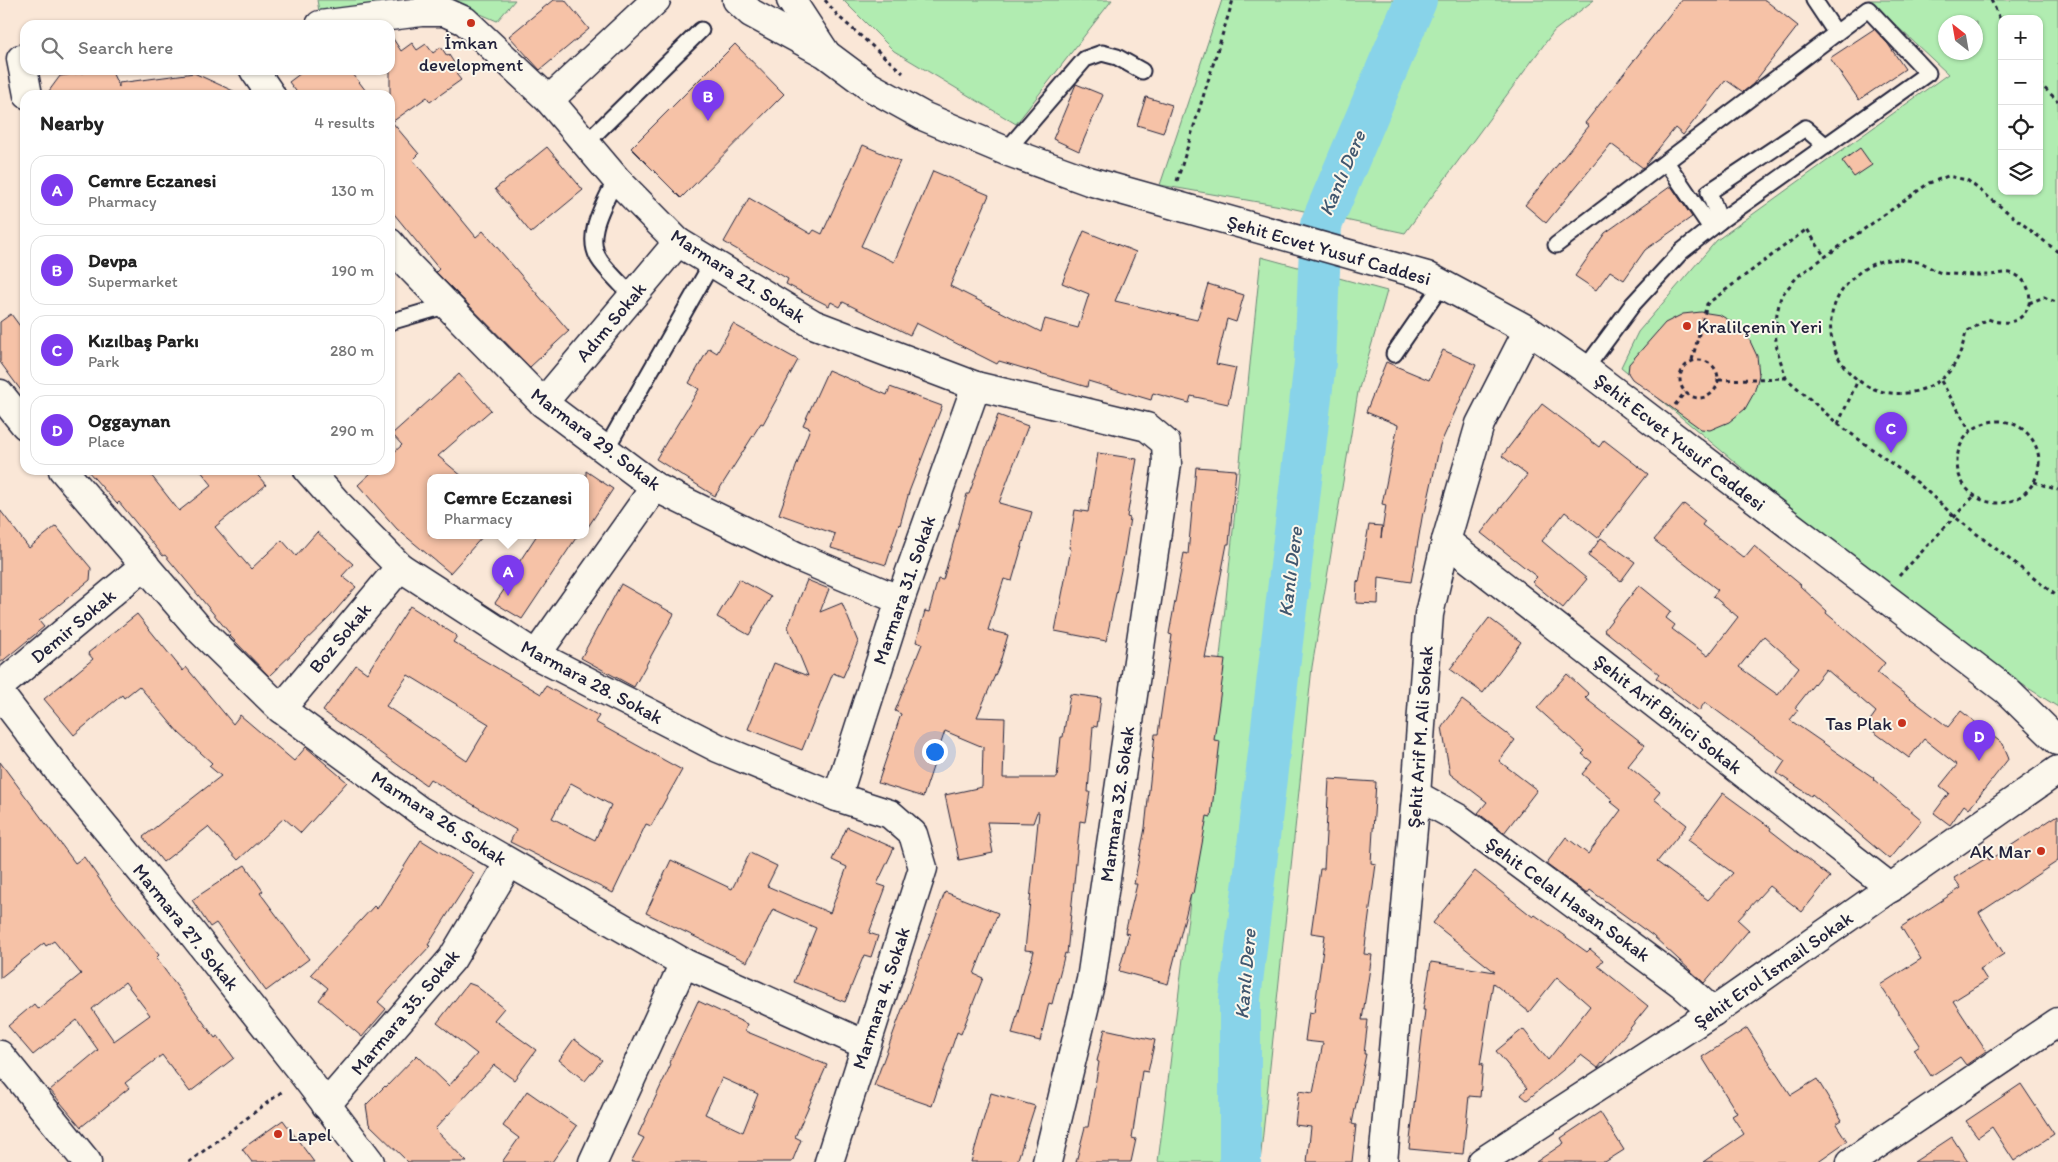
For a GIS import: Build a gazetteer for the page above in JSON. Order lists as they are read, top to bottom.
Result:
{
  "streets": {
    "street": [
      "Şehit Ecvet Yusuf Caddesi",
      "Marmara 21. Sokak",
      "Adım Sokak",
      "Marmara 29. Sokak",
      "Marmara 31. Sokak",
      "Demir Sokak",
      "Boz Sokak",
      "Marmara 28. Sokak",
      "Şehit Arif Binici Sokak",
      "Şehit Arif M. Ali Sokak",
      "Marmara 32. Sokak",
      "Marmara 26. Sokak",
      "Şehit Celal Hasan Sokak",
      "Marmara 27. Sokak",
      "Şehit Erol İsmail Sokak",
      "Marmara 4. Sokak",
      "Marmara 35. Sokak"
    ]
  },
  "crossings": [
    ["Şehit Ecvet Yusuf Caddesi", "Şehit Arif M. Ali Sokak"],
    ["Marmara 21. Sokak", "Adım Sokak"],
    ["Marmara 21. Sokak", "Marmara 31. Sokak"],
    ["Marmara 21. Sokak", "Marmara 32. Sokak"],
    ["Adım Sokak", "Marmara 29. Sokak"],
    ["Marmara 29. Sokak", "Marmara 31. Sokak"],
    ["Marmara 31. Sokak", "Marmara 28. Sokak"],
    ["Demir Sokak", "Marmara 26. Sokak"],
    ["Boz Sokak", "Marmara 28. Sokak"],
    ["Boz Sokak", "Marmara 26. Sokak"],
    ["Marmara 28. Sokak", "Marmara 4. Sokak"],
    ["Şehit Arif Binici Sokak", "Şehit Arif M. Ali Sokak"],
    ["Şehit Arif Binici Sokak", "Şehit Erol İsmail Sokak"],
    ["Şehit Arif M. Ali Sokak", "Şehit Celal Hasan Sokak"],
    ["Marmara 26. Sokak", "Marmara 4. Sokak"],
    ["Marmara 26. Sokak", "Marmara 35. Sokak"],
    ["Şehit Celal Hasan Sokak", "Şehit Erol İsmail Sokak"],
    ["Marmara 27. Sokak", "Marmara 35. Sokak"]
  ],
  "water": ["Kanlı Dere"],
  "places": [
    "İmkan development",
    "Kralilçenin Yeri",
    "Tas Plak",
    "AK Mar",
    "Lapel"
  ],
  "north": "top left",
  "page": {
    "map_buttons": ["+", "−"],
    "search": "Search here",
    "pins": [
      "B",
      "C",
      "A",
      "D"
    ],
    "heading": ["Nearby", "4 results"],
    "list": [
      {
        "mark": "A",
        "name": "Cemre Eczanesi",
        "note": "Pharmacy",
        "value": "130 m"
      },
      {
        "mark": "B",
        "name": "Devpa",
        "note": "Supermarket",
        "value": "190 m"
      },
      {
        "mark": "C",
        "name": "Kızılbaş Parkı",
        "note": "Park",
        "value": "280 m"
      },
      {
        "mark": "D",
        "name": "Oggaynan",
        "note": "Place",
        "value": "290 m"
      }
    ],
    "popup": ["Cemre Eczanesi", "Pharmacy"]
  }
}
